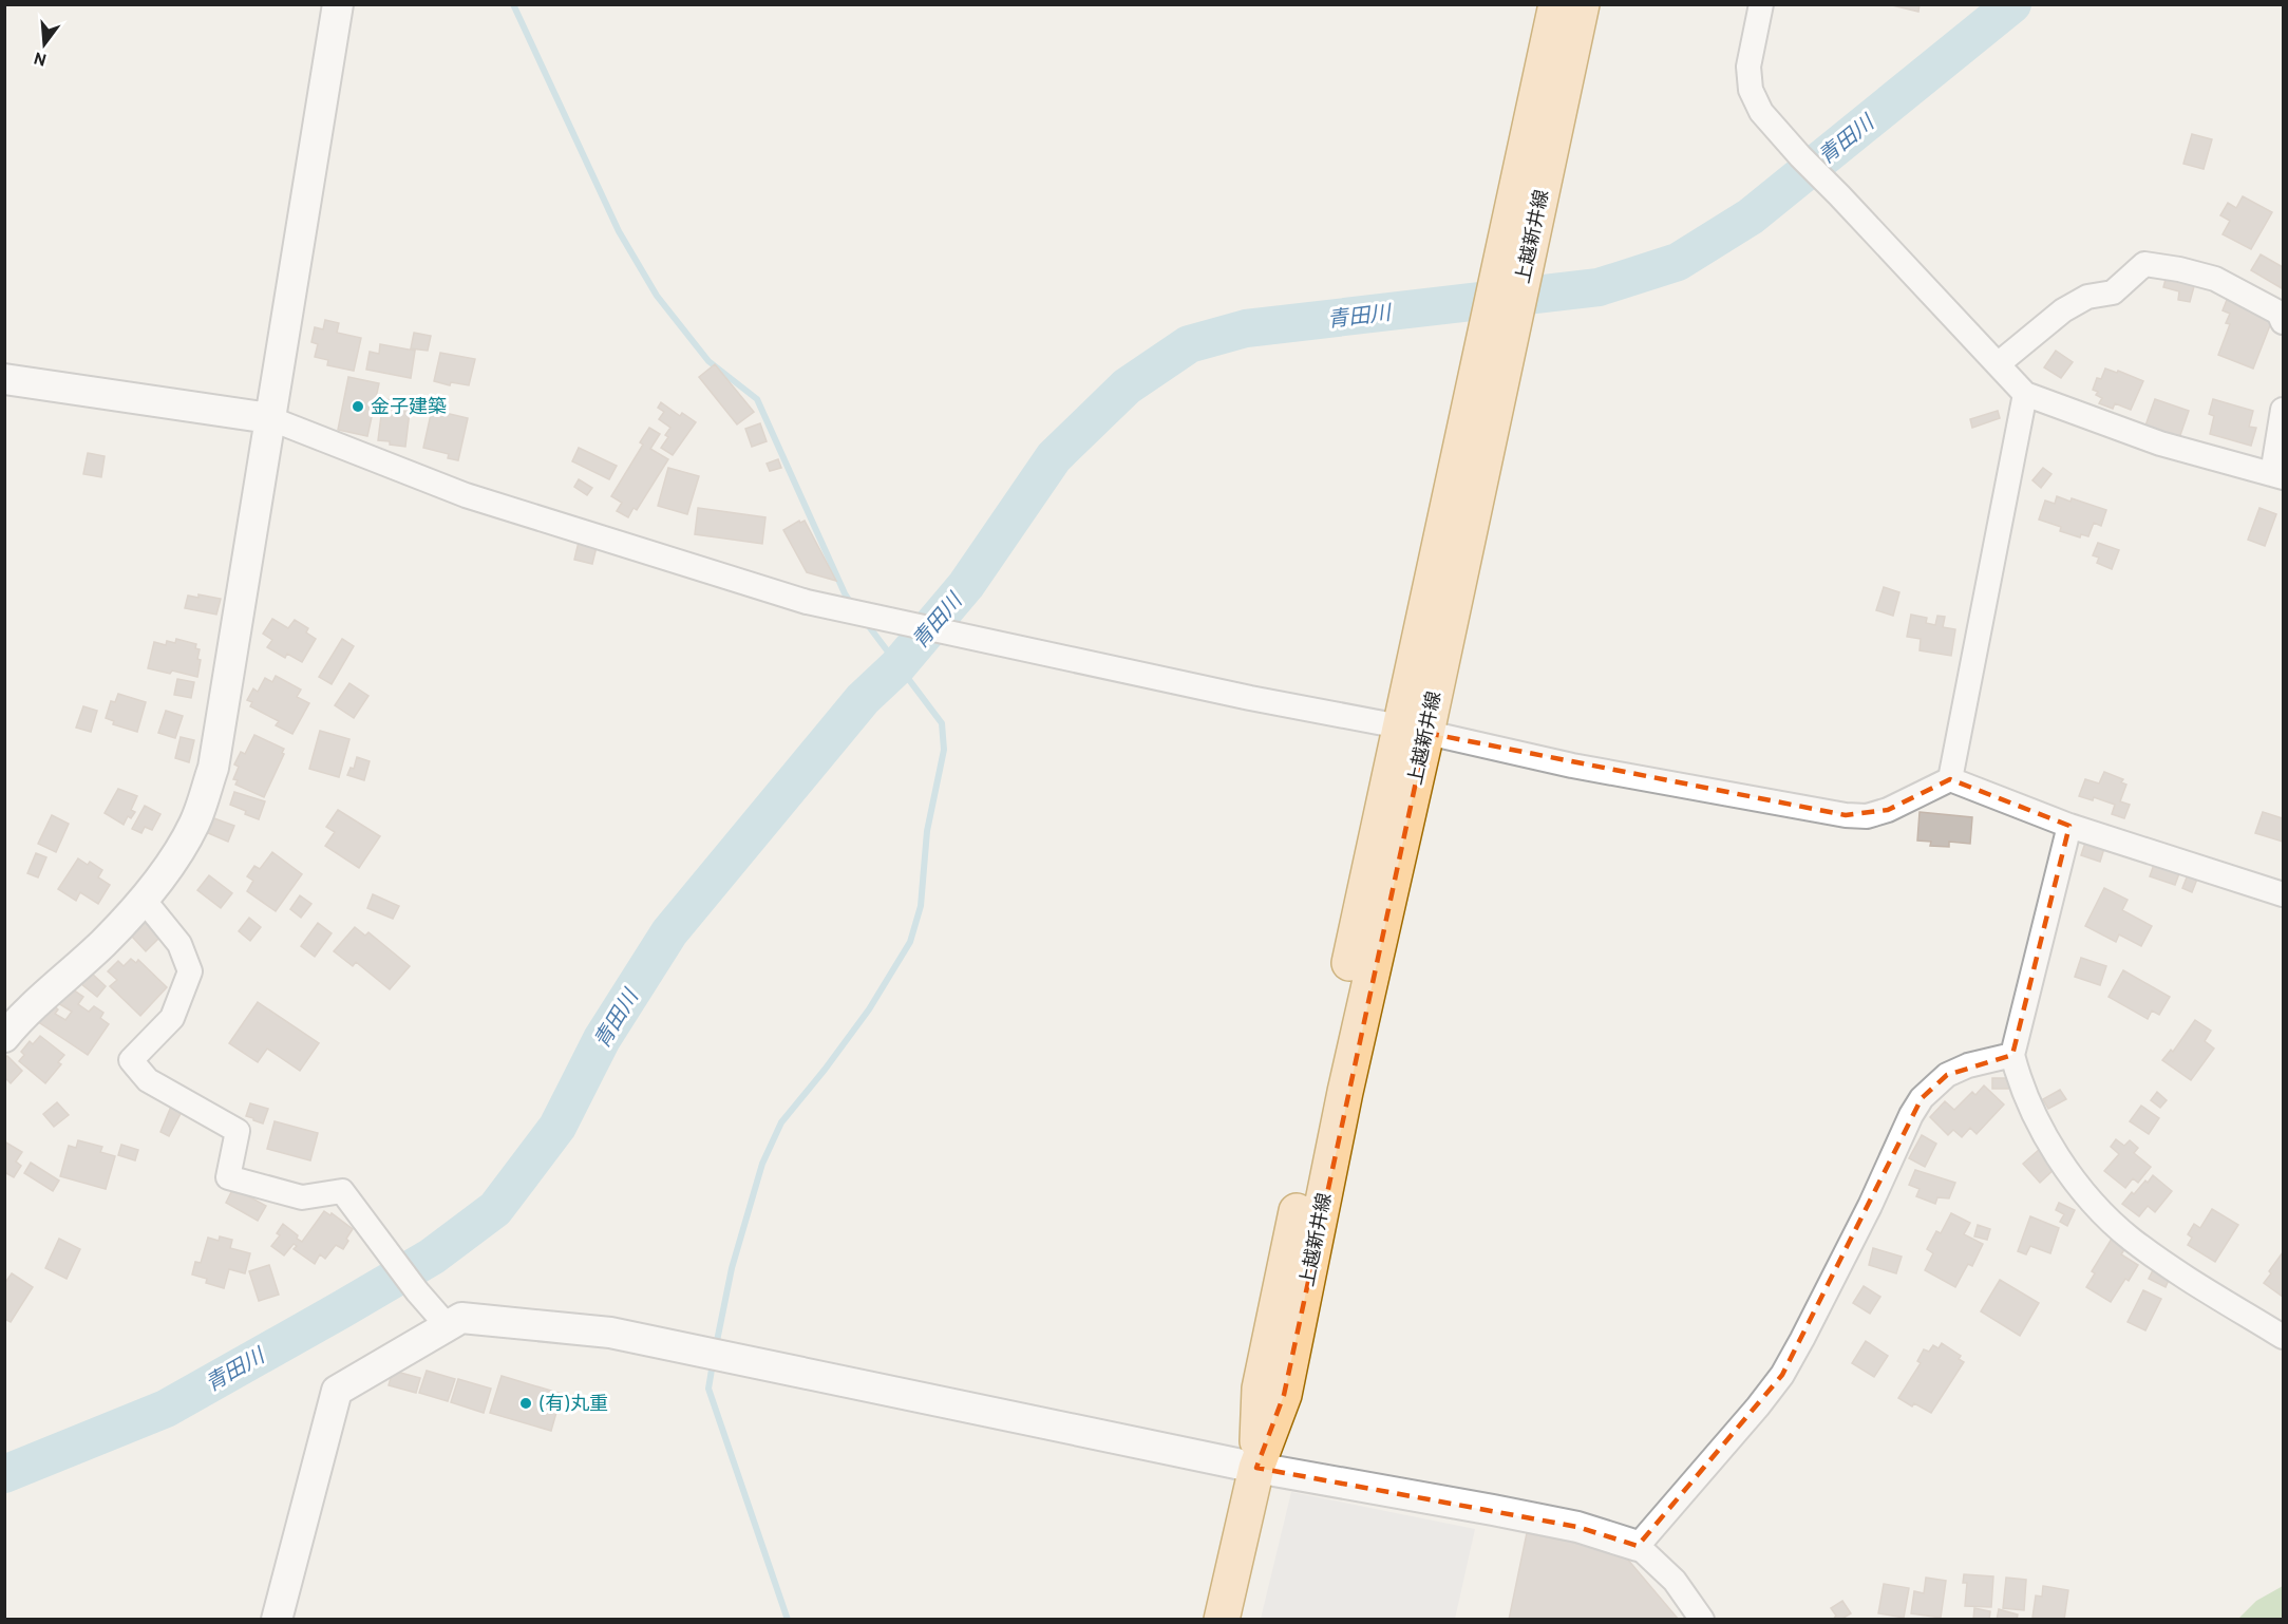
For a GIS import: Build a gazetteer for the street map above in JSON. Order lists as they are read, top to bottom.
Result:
{
  "streets": {
    "main road": ["上越新井線"]
  },
  "water": ["青田川"],
  "places": ["金子建築", "(有)丸重"],
  "north": "bottom"
}
